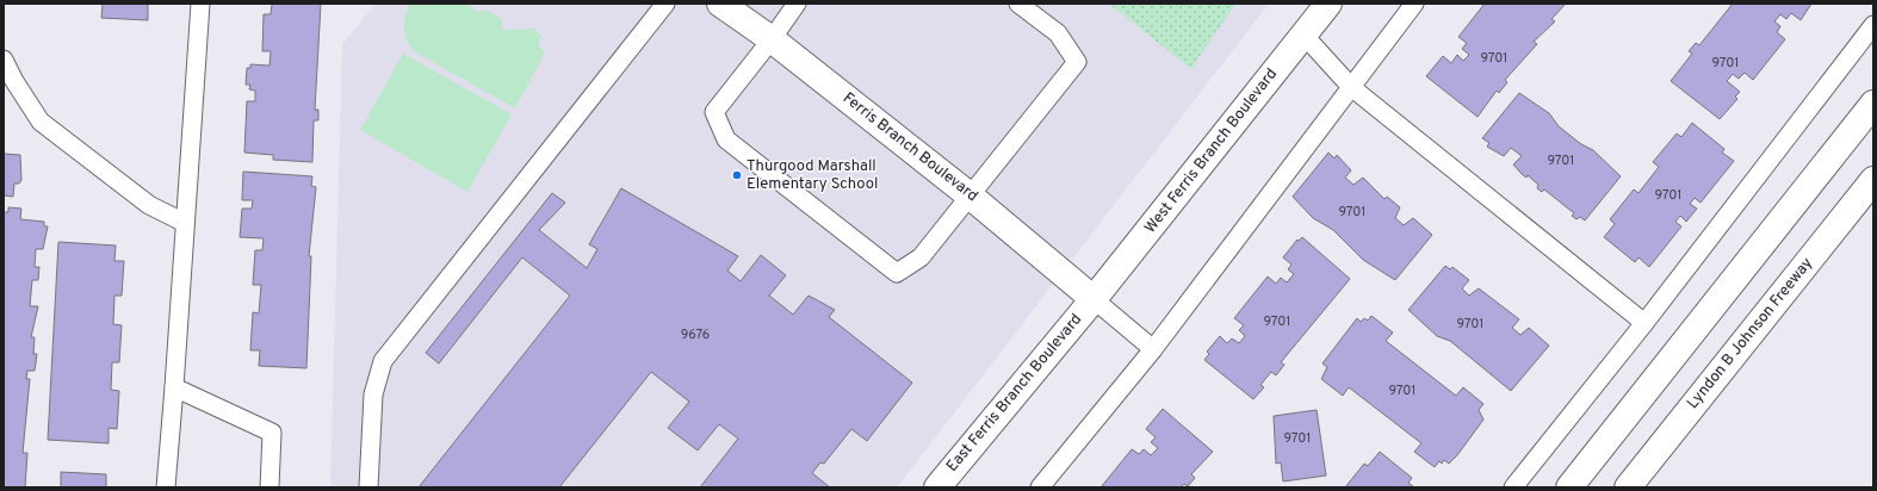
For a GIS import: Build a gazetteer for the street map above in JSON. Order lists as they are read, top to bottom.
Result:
{
  "streets": {
    "main road": [
      "Ferris Branch Boulevard",
      "West Ferris Branch Boulevard",
      "Lyndon B Johnson Freeway",
      "East Ferris Branch Boulevard"
    ]
  },
  "crossings": [
    ["Ferris Branch Boulevard", "West Ferris Branch Boulevard"],
    ["Ferris Branch Boulevard", "East Ferris Branch Boulevard"],
    ["West Ferris Branch Boulevard", "East Ferris Branch Boulevard"]
  ],
  "places": ["Thurgood Marshall Elementary School"],
  "house_numbers": [
    "9701",
    "9701",
    "9701",
    "9701",
    "9701",
    "9701",
    "9701",
    "9676",
    "9701",
    "9701"
  ]
}
